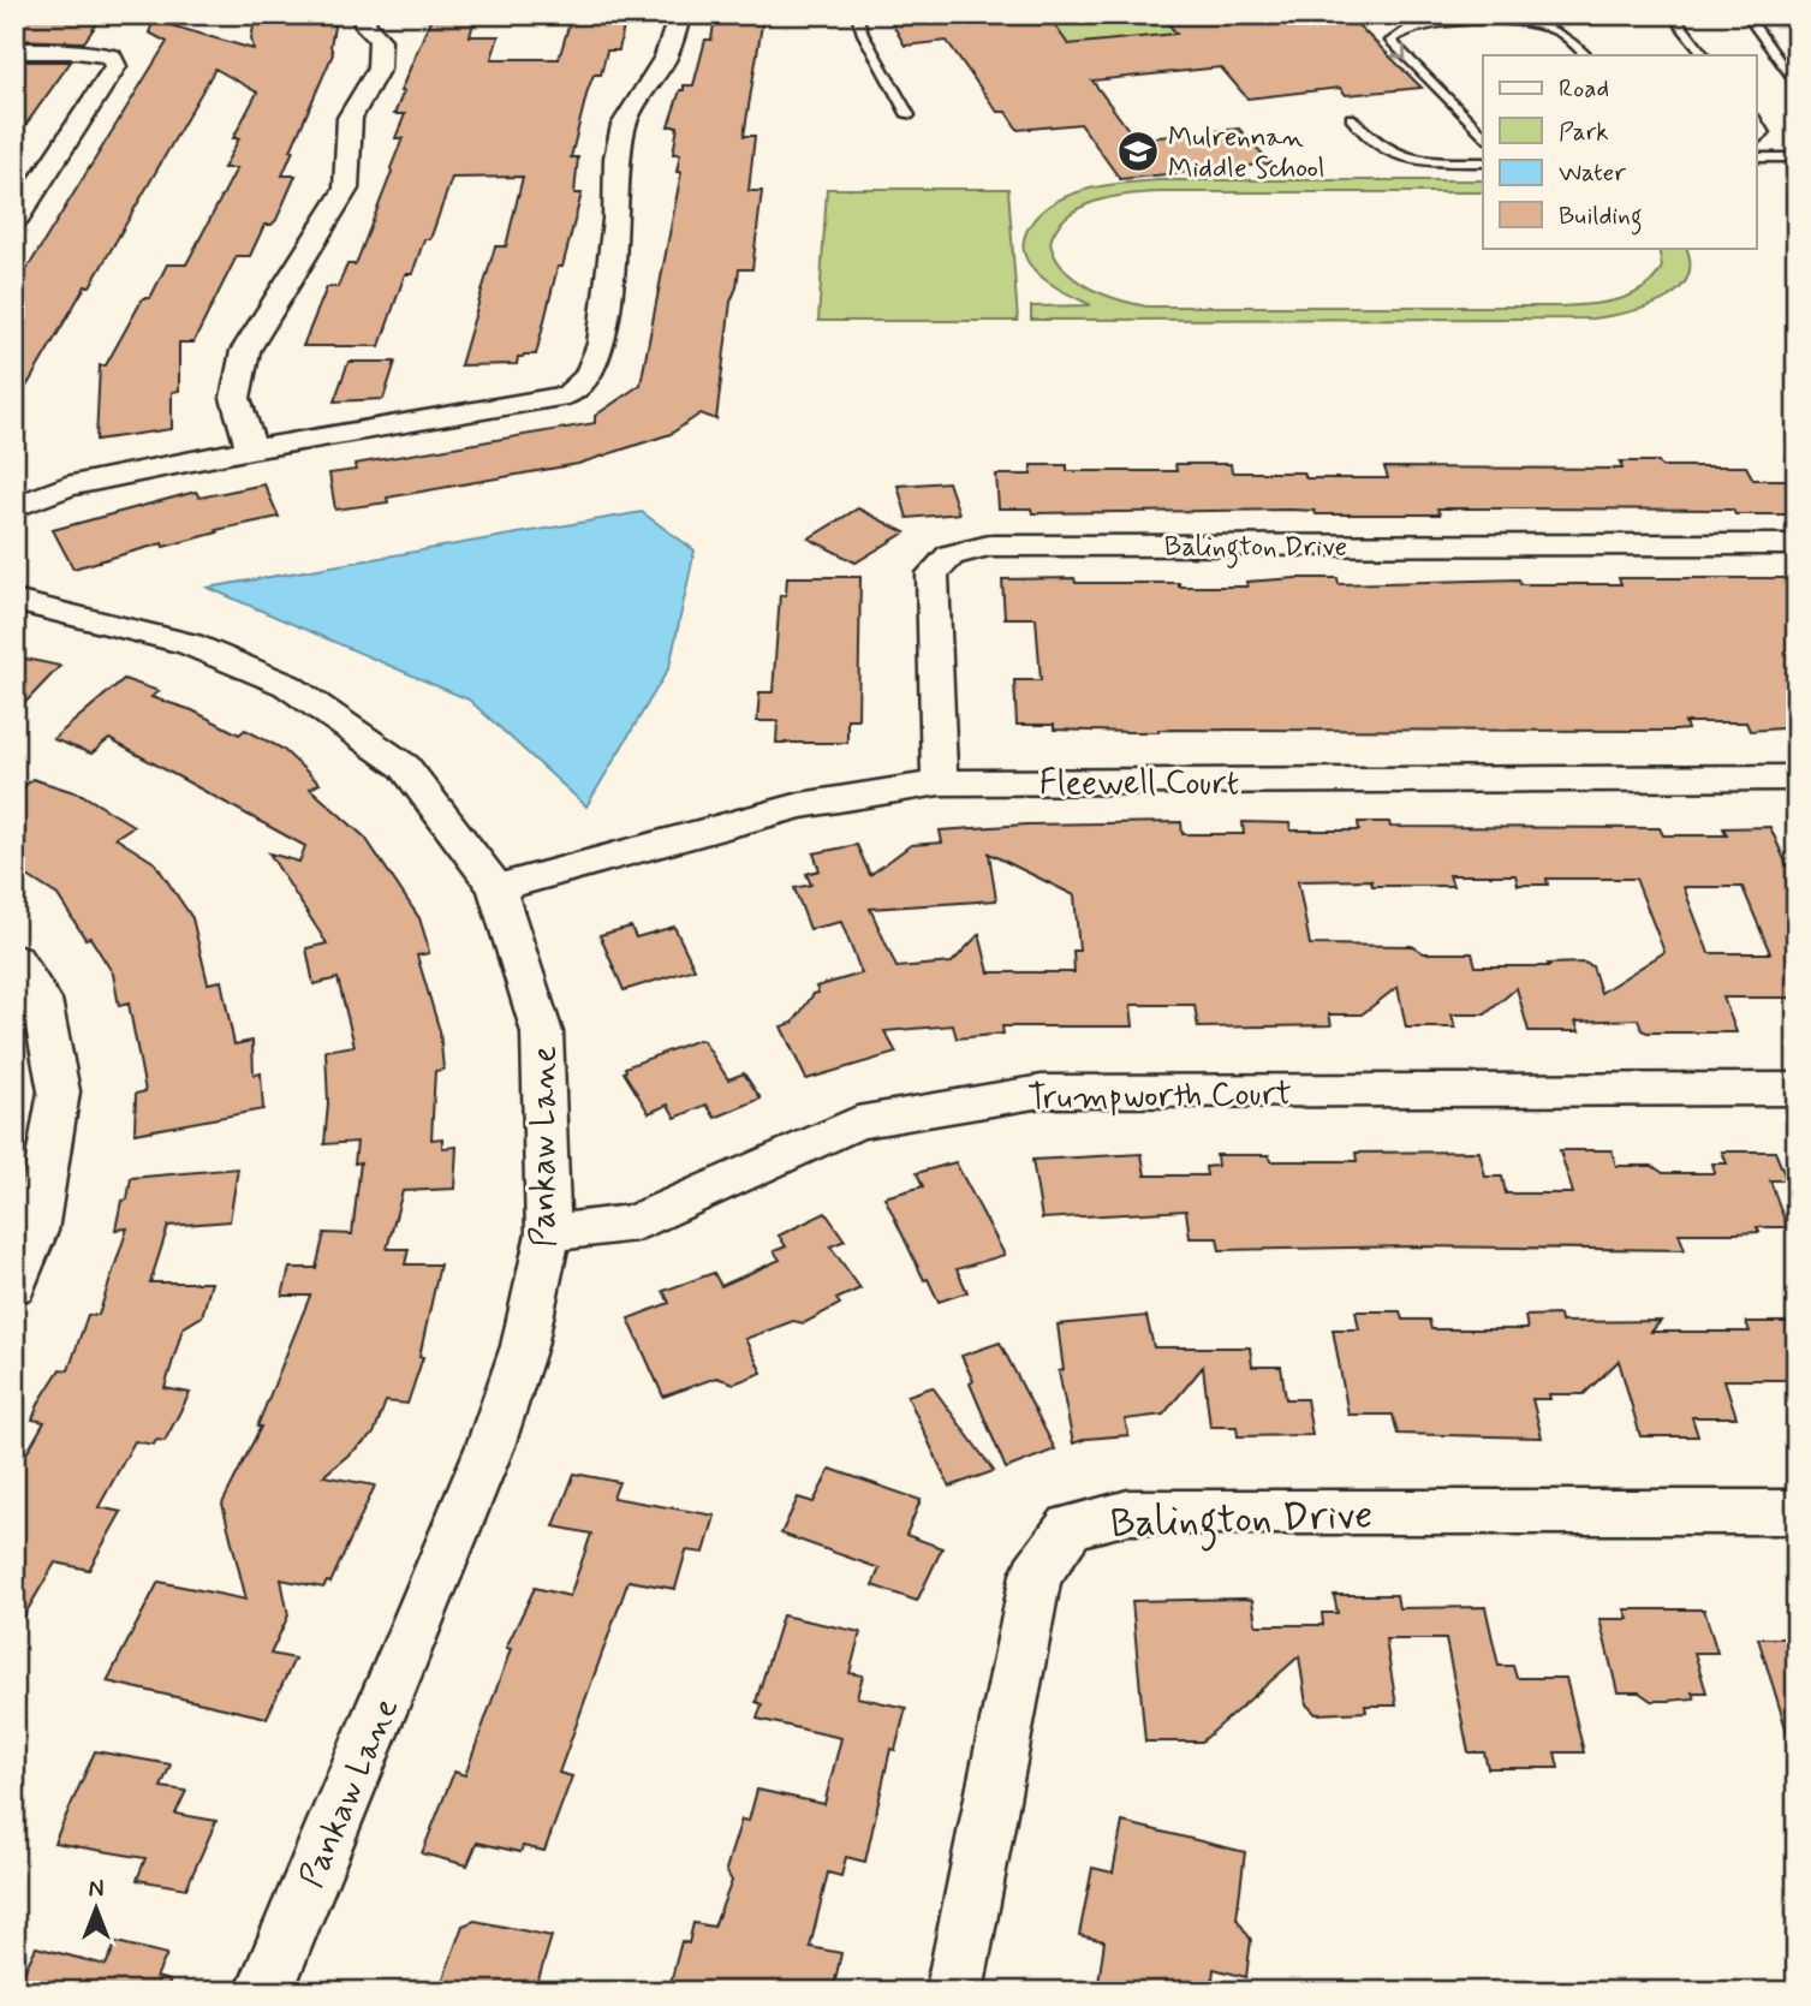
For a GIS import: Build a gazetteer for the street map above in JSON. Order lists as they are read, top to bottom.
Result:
{
  "streets": {
    "street": [
      "Balington Drive",
      "Fleewell Court",
      "Trumpworth Court",
      "Pankaw Lane"
    ]
  },
  "crossings": [
    ["Balington Drive", "Fleewell Court"],
    ["Fleewell Court", "Pankaw Lane"],
    ["Trumpworth Court", "Pankaw Lane"]
  ],
  "places": {
    "school or university": ["Mulrennan Middle School"]
  },
  "legend": [
    "Road",
    "Park",
    "Water",
    "Building"
  ],
  "north": "top"
}
